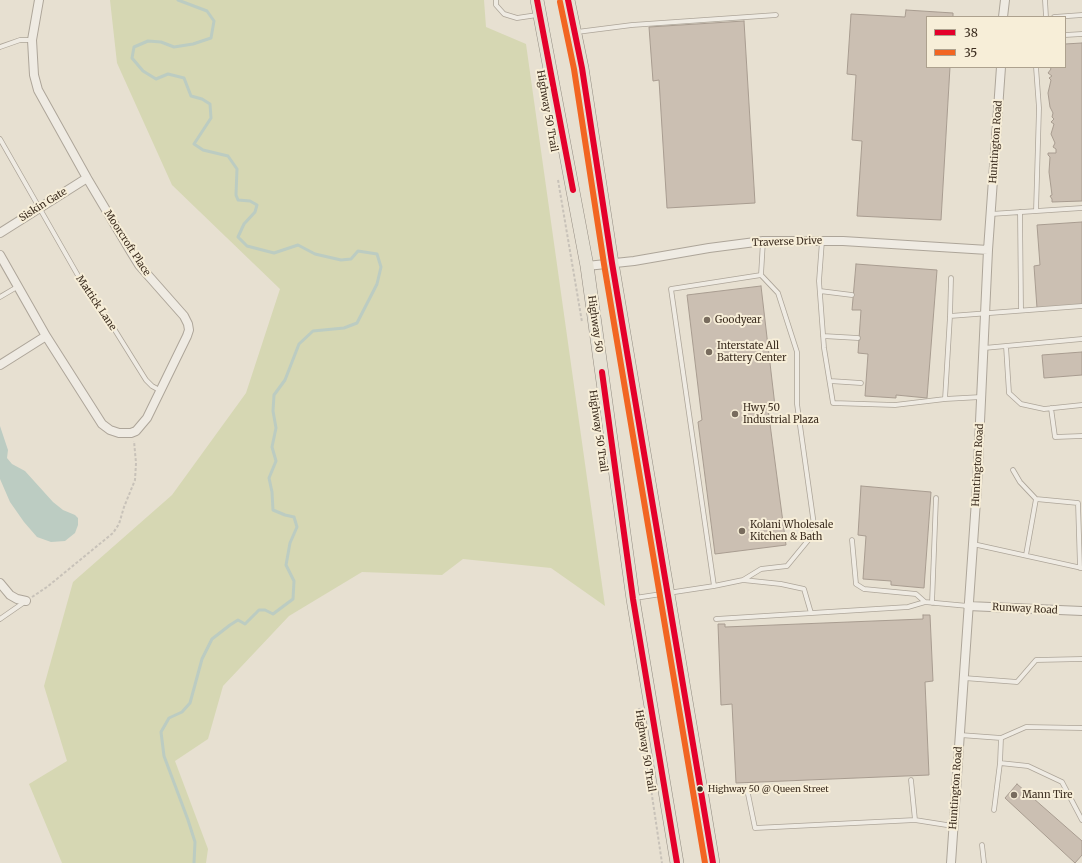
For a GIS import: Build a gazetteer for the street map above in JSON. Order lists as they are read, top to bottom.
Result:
{
  "streets": {
    "main road": ["Highway 50"],
    "street": [
      "Huntington Road",
      "Siskin Gate",
      "Traverse Drive",
      "Moorcroft Place",
      "Runway Road"
    ],
    "lane": ["Mattick Lane"],
    "path": ["Highway 50 Trail"]
  },
  "crossings": [
    ["Huntington Road", "Traverse Drive"],
    ["Huntington Road", "Runway Road"],
    ["Siskin Gate", "Moorcroft Place"],
    ["Siskin Gate", "Mattick Lane"],
    ["Traverse Drive", "Highway 50"],
    ["Moorcroft Place", "Mattick Lane"]
  ],
  "places": [
    "Goodyear",
    "Interstate All Battery Center",
    "Hwy 50 Industrial Plaza",
    "Kolani Wholesale Kitchen & Bath",
    "Highway 50 @ Queen Street",
    "Mann Tire"
  ],
  "lines": ["transit line 38", "transit line 35"],
  "legend": ["38", "35"]
}
